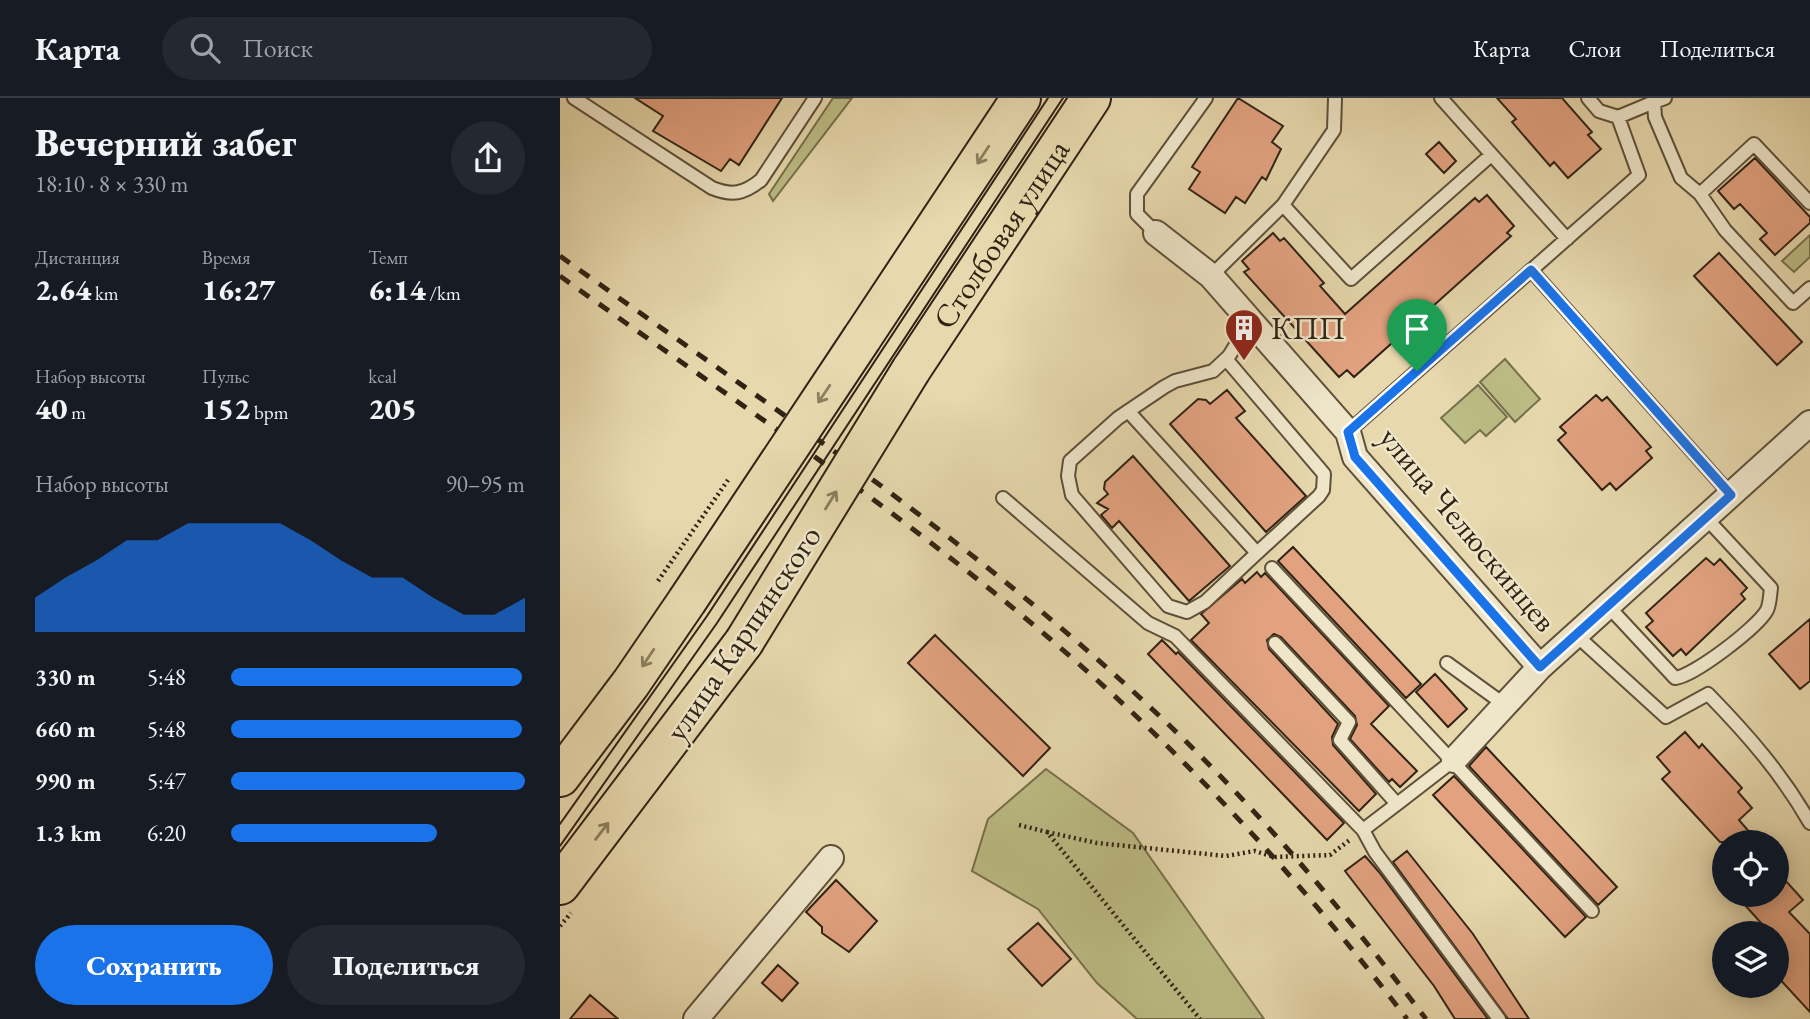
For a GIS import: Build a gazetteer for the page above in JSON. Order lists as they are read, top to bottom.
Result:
{
  "streets": {
    "main road": ["Столбовая улица", "улица Карпинского"],
    "street": ["улица Челюскинцев"]
  },
  "crossings": [
    ["Столбовая улица", "улица Карпинского"]
  ],
  "places": {
    "building": ["КПП"]
  },
  "page": {
    "header": "Карта",
    "search": "Поиск",
    "nav": ["Карта", "Слои", "Поделиться"],
    "heading": ["Вечерний забег", "18:10 · 8 × 330 m"],
    "stats": [
      ["Дистанция", "2.64 km"],
      ["Время", "16:27"],
      ["Темп", "6:14 /km"],
      ["Набор высоты", "40 m"],
      ["Пульс", "152 bpm"],
      ["kcal", "205"]
    ],
    "chart": ["Набор высоты", "90–95 m"],
    "list": [
      {
        "name": "330 m",
        "note": "5:48"
      },
      {
        "name": "660 m",
        "note": "5:48"
      },
      {
        "name": "990 m",
        "note": "5:47"
      },
      {
        "name": "1.3 km",
        "note": "6:20"
      }
    ],
    "buttons": ["Сохранить", "Поделиться"]
  }
}
